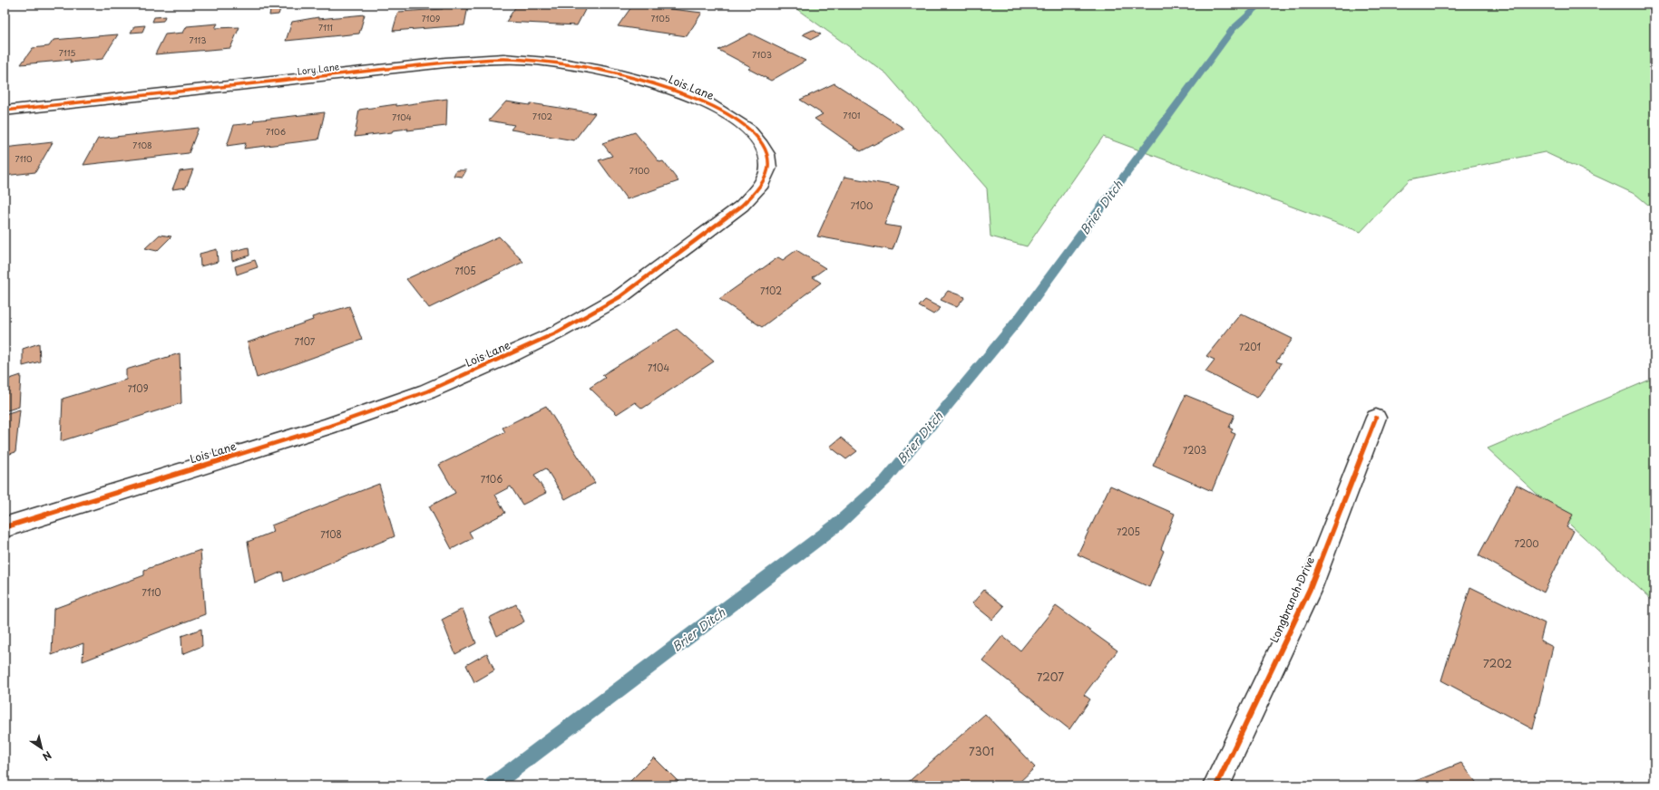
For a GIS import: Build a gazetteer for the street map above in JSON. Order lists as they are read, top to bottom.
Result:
{
  "streets": {
    "street": ["Lory Lane", "Lois Lane", "Longbranch Drive"]
  },
  "crossings": [
    ["Lory Lane", "Lois Lane"]
  ],
  "water": ["Brier Ditch"],
  "house_numbers": [
    "7109",
    "7105",
    "7111",
    "7113",
    "7115",
    "7103",
    "7101",
    "7102",
    "7104",
    "7106",
    "7108",
    "7110",
    "7100",
    "7100",
    "7105",
    "7102",
    "7107",
    "7201",
    "7104",
    "7109",
    "7203",
    "7106",
    "7205",
    "7108",
    "7200",
    "7110",
    "7202",
    "7207",
    "7301"
  ],
  "north": "bottom right"
}
